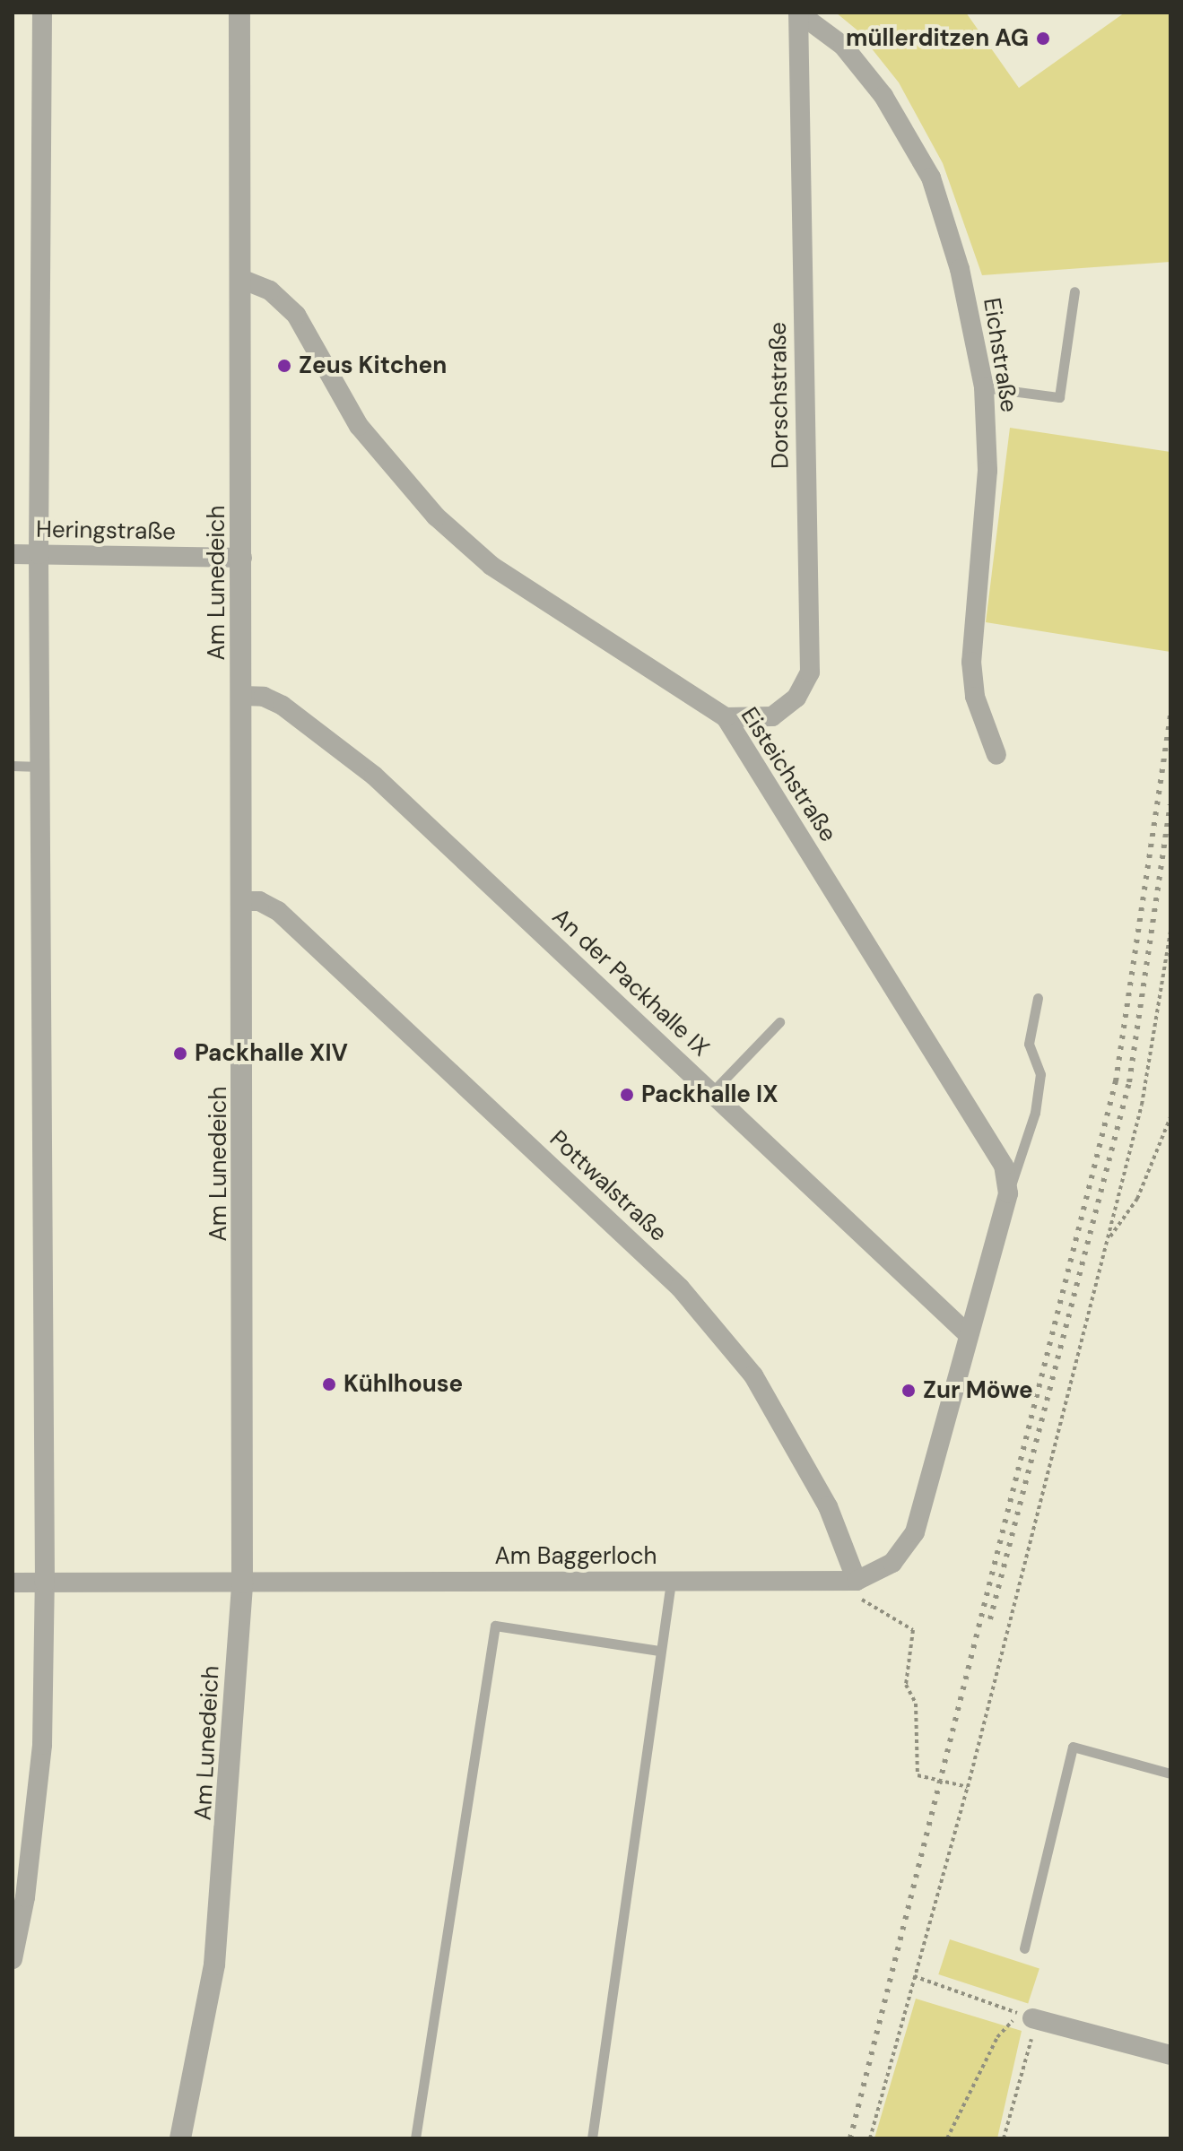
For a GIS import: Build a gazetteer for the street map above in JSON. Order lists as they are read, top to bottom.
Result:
{
  "streets": {
    "street": [
      "Eichstraße",
      "Dorschstraße",
      "Heringstraße",
      "Am Lunedeich",
      "Eisteichstraße",
      "An der Packhalle IX",
      "Pottwalstraße",
      "Am Baggerloch"
    ]
  },
  "crossings": [
    ["Eichstraße", "Dorschstraße"],
    ["Dorschstraße", "Eisteichstraße"],
    ["Heringstraße", "Am Lunedeich"],
    ["Am Lunedeich", "Eisteichstraße"],
    ["Am Lunedeich", "An der Packhalle IX"],
    ["Am Lunedeich", "Pottwalstraße"],
    ["Am Lunedeich", "Am Baggerloch"],
    ["Eisteichstraße", "An der Packhalle IX"],
    ["Eisteichstraße", "Am Baggerloch"],
    ["An der Packhalle IX", "Am Baggerloch"],
    ["Pottwalstraße", "Am Baggerloch"]
  ],
  "places": [
    "müllerditzen AG",
    "Zeus Kitchen",
    "Packhalle XIV",
    "Packhalle IX",
    "Kühlhouse",
    "Zur Möwe"
  ]
}
